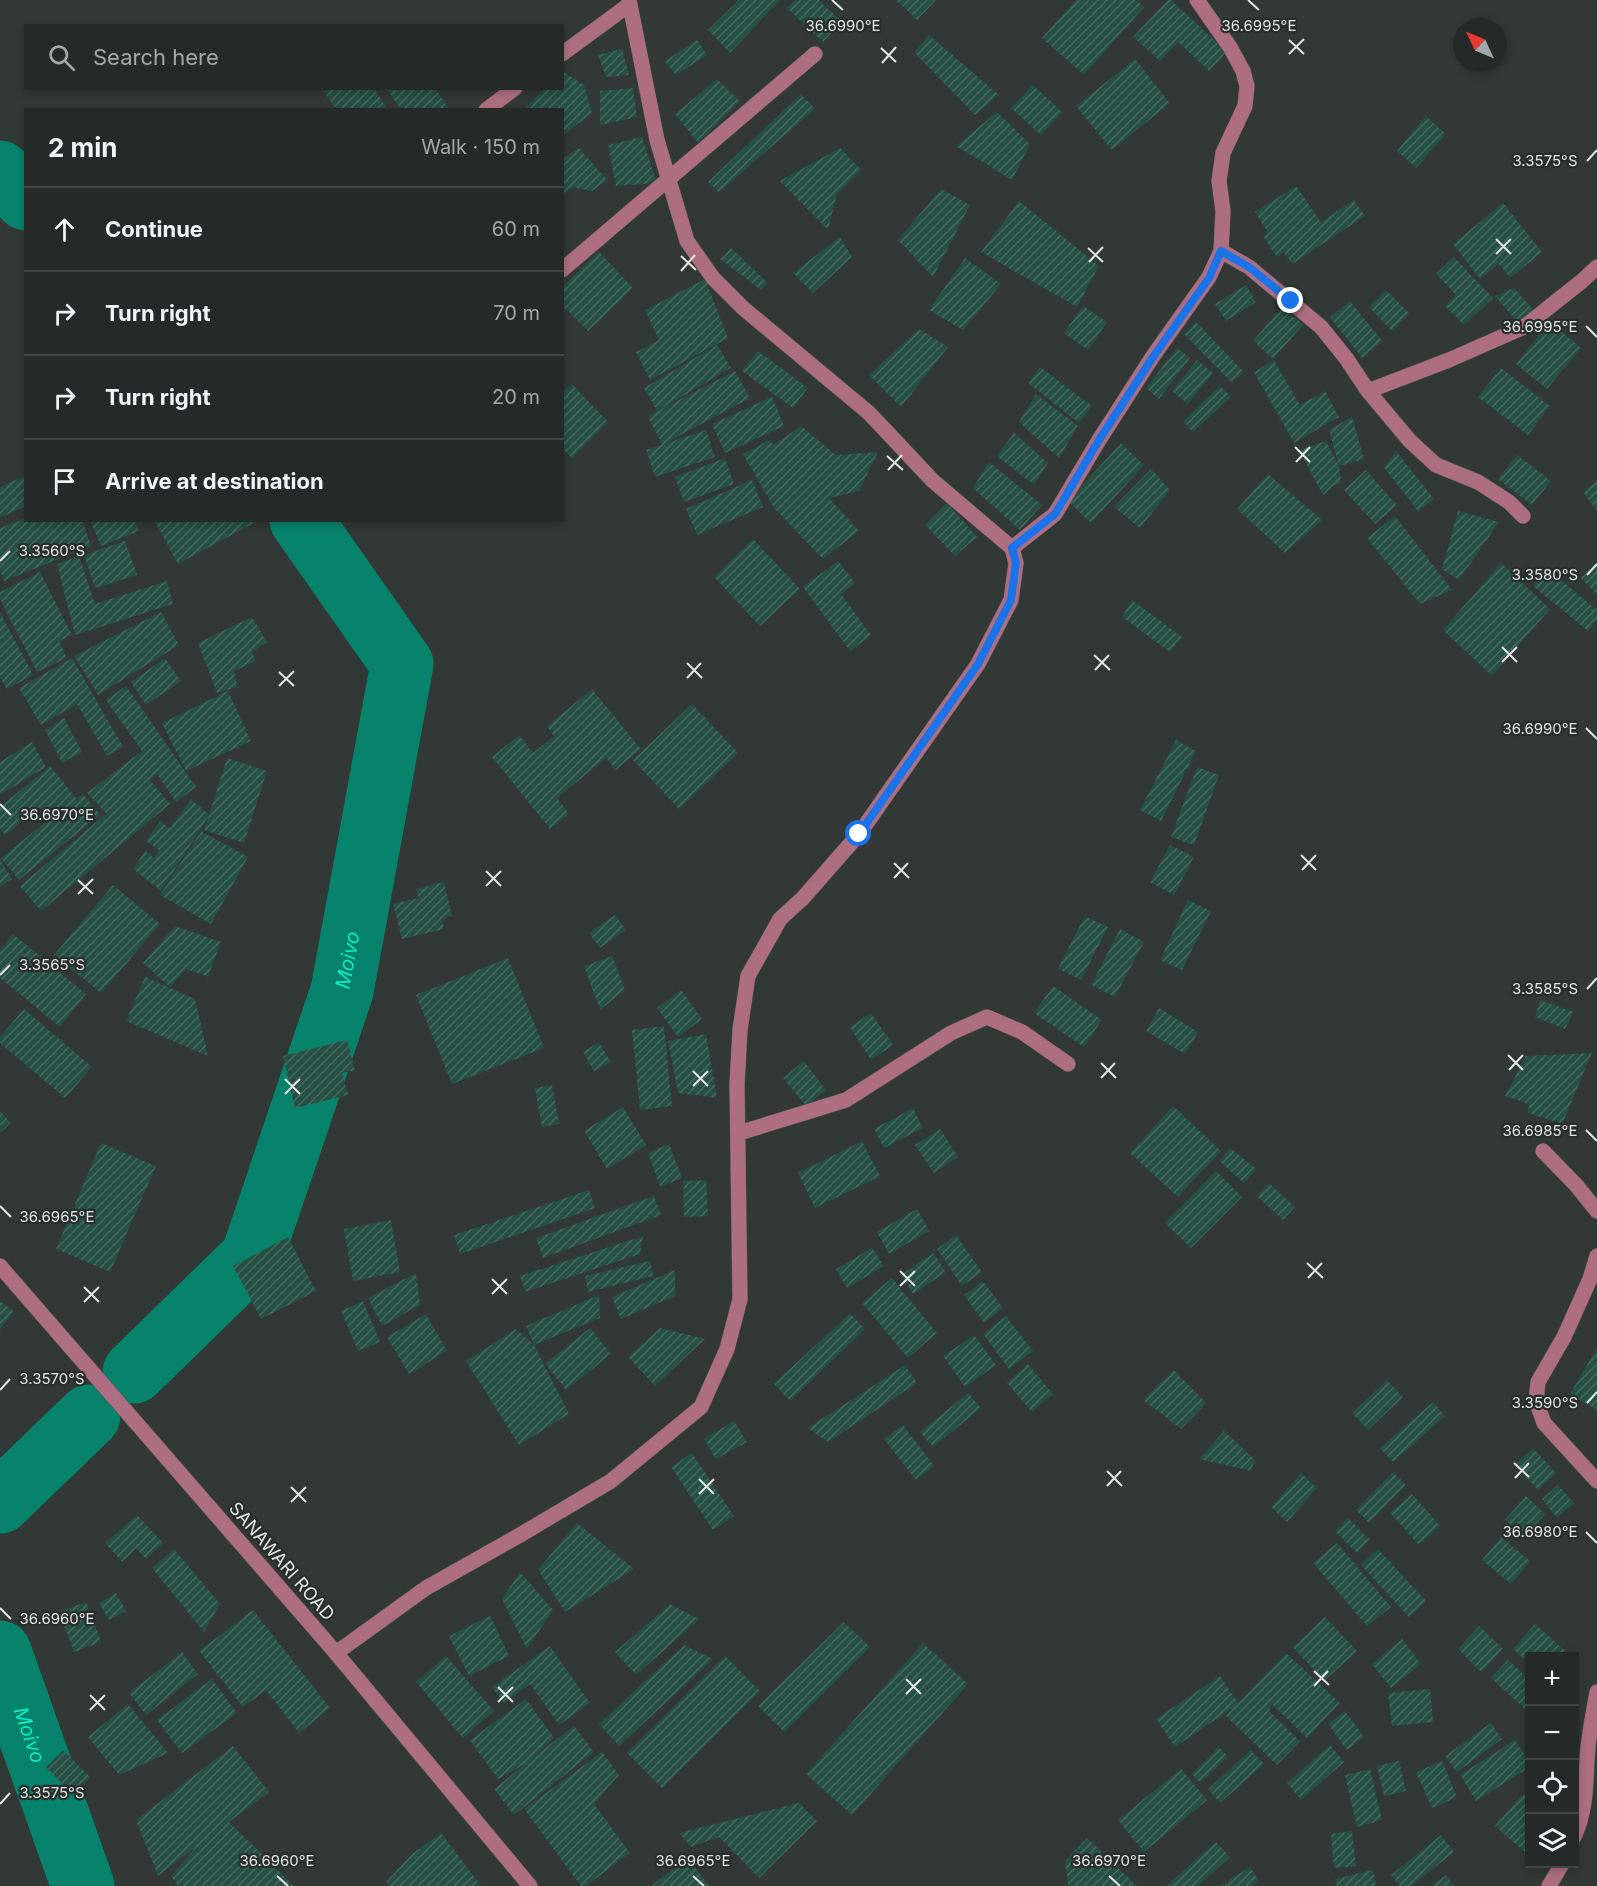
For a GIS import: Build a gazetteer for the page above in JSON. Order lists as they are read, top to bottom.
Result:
{
  "streets": {
    "street": ["SANAWARI ROAD"]
  },
  "water": ["Moivo"],
  "north": "top left",
  "page": {
    "search": "Search here",
    "heading": ["2 min", "Walk · 150 m"],
    "list": [
      ["Continue", "60 m"],
      ["Turn right", "70 m"],
      ["Turn right", "20 m"],
      "Arrive at destination"
    ],
    "map_buttons": ["+", "−"]
  },
  "coordinates": [
    "36.6990°E",
    "36.6995°E",
    "3.3575°S",
    "3.3560°S",
    "3.3580°S",
    "36.6970°E",
    "3.3565°S",
    "3.3585°S",
    "36.6985°E",
    "36.6965°E",
    "3.3570°S",
    "3.3590°S",
    "36.6980°E",
    "36.6960°E"
  ]
}
